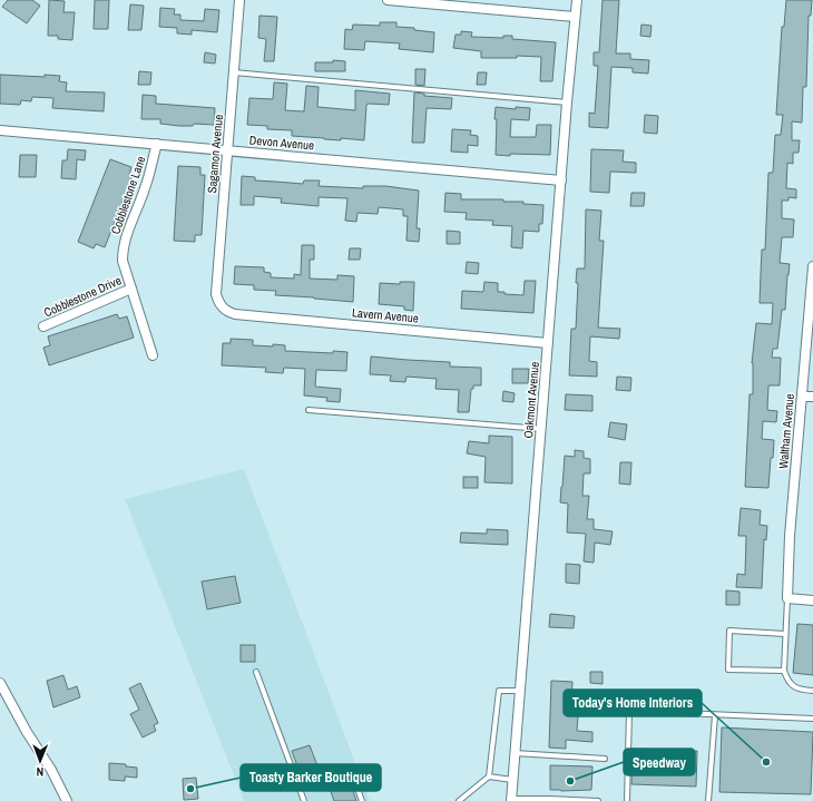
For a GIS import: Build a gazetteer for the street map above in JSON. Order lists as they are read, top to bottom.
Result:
{
  "streets": {
    "street": [
      "Devon Avenue",
      "Sagamon Avenue",
      "Cobblestone Lane",
      "Cobblestone Drive",
      "Lavern Avenue",
      "Oakmont Avenue",
      "Waltham Avenue"
    ]
  },
  "crossings": [
    ["Devon Avenue", "Sagamon Avenue"],
    ["Devon Avenue", "Cobblestone Lane"],
    ["Devon Avenue", "Oakmont Avenue"],
    ["Sagamon Avenue", "Lavern Avenue"],
    ["Cobblestone Lane", "Cobblestone Drive"],
    ["Lavern Avenue", "Oakmont Avenue"]
  ],
  "places": ["Today's Home Interiors", "Speedway", "Toasty Barker Boutique"],
  "north": "bottom"
}
